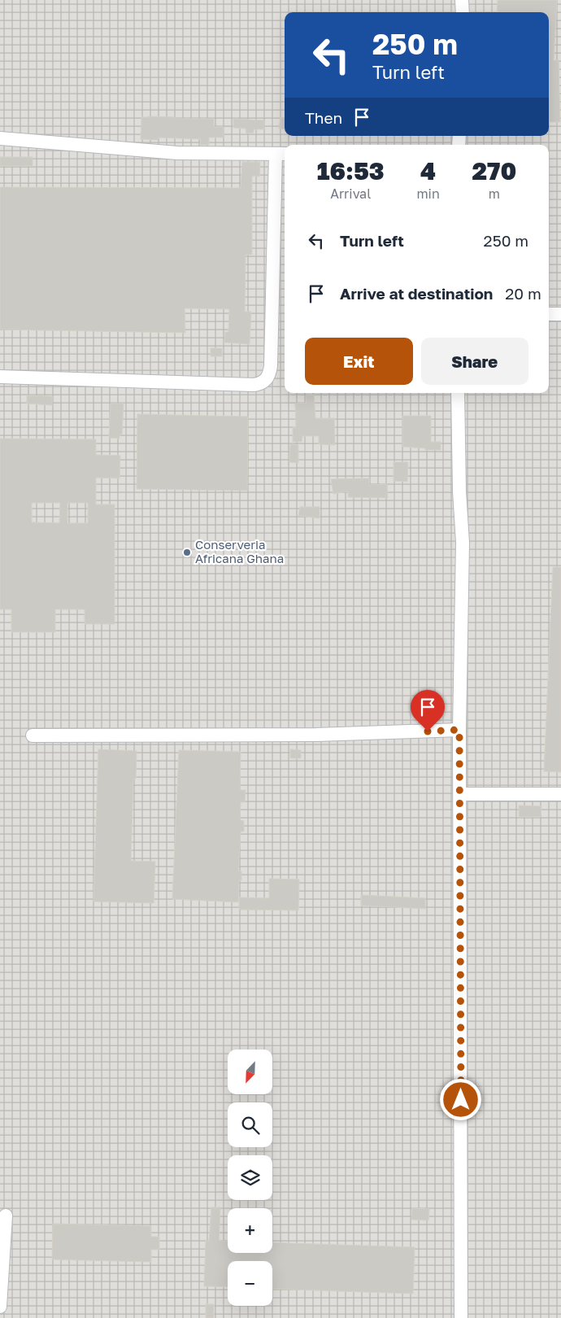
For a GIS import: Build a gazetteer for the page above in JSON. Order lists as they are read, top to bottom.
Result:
{
  "places": ["Conserveria Africana Ghana"],
  "north": "bottom left",
  "page": {
    "turn": ["250 m", "Turn left"],
    "then": "Then",
    "eta": [
      "16:53",
      "Arrival",
      "4",
      "min",
      "270",
      "m"
    ],
    "list": [
      {
        "name": "Turn left",
        "value": "250 m"
      },
      {
        "name": "Arrive at destination",
        "value": "20 m"
      }
    ],
    "buttons": ["Exit", "Share"],
    "map_buttons": ["+", "−"]
  }
}
